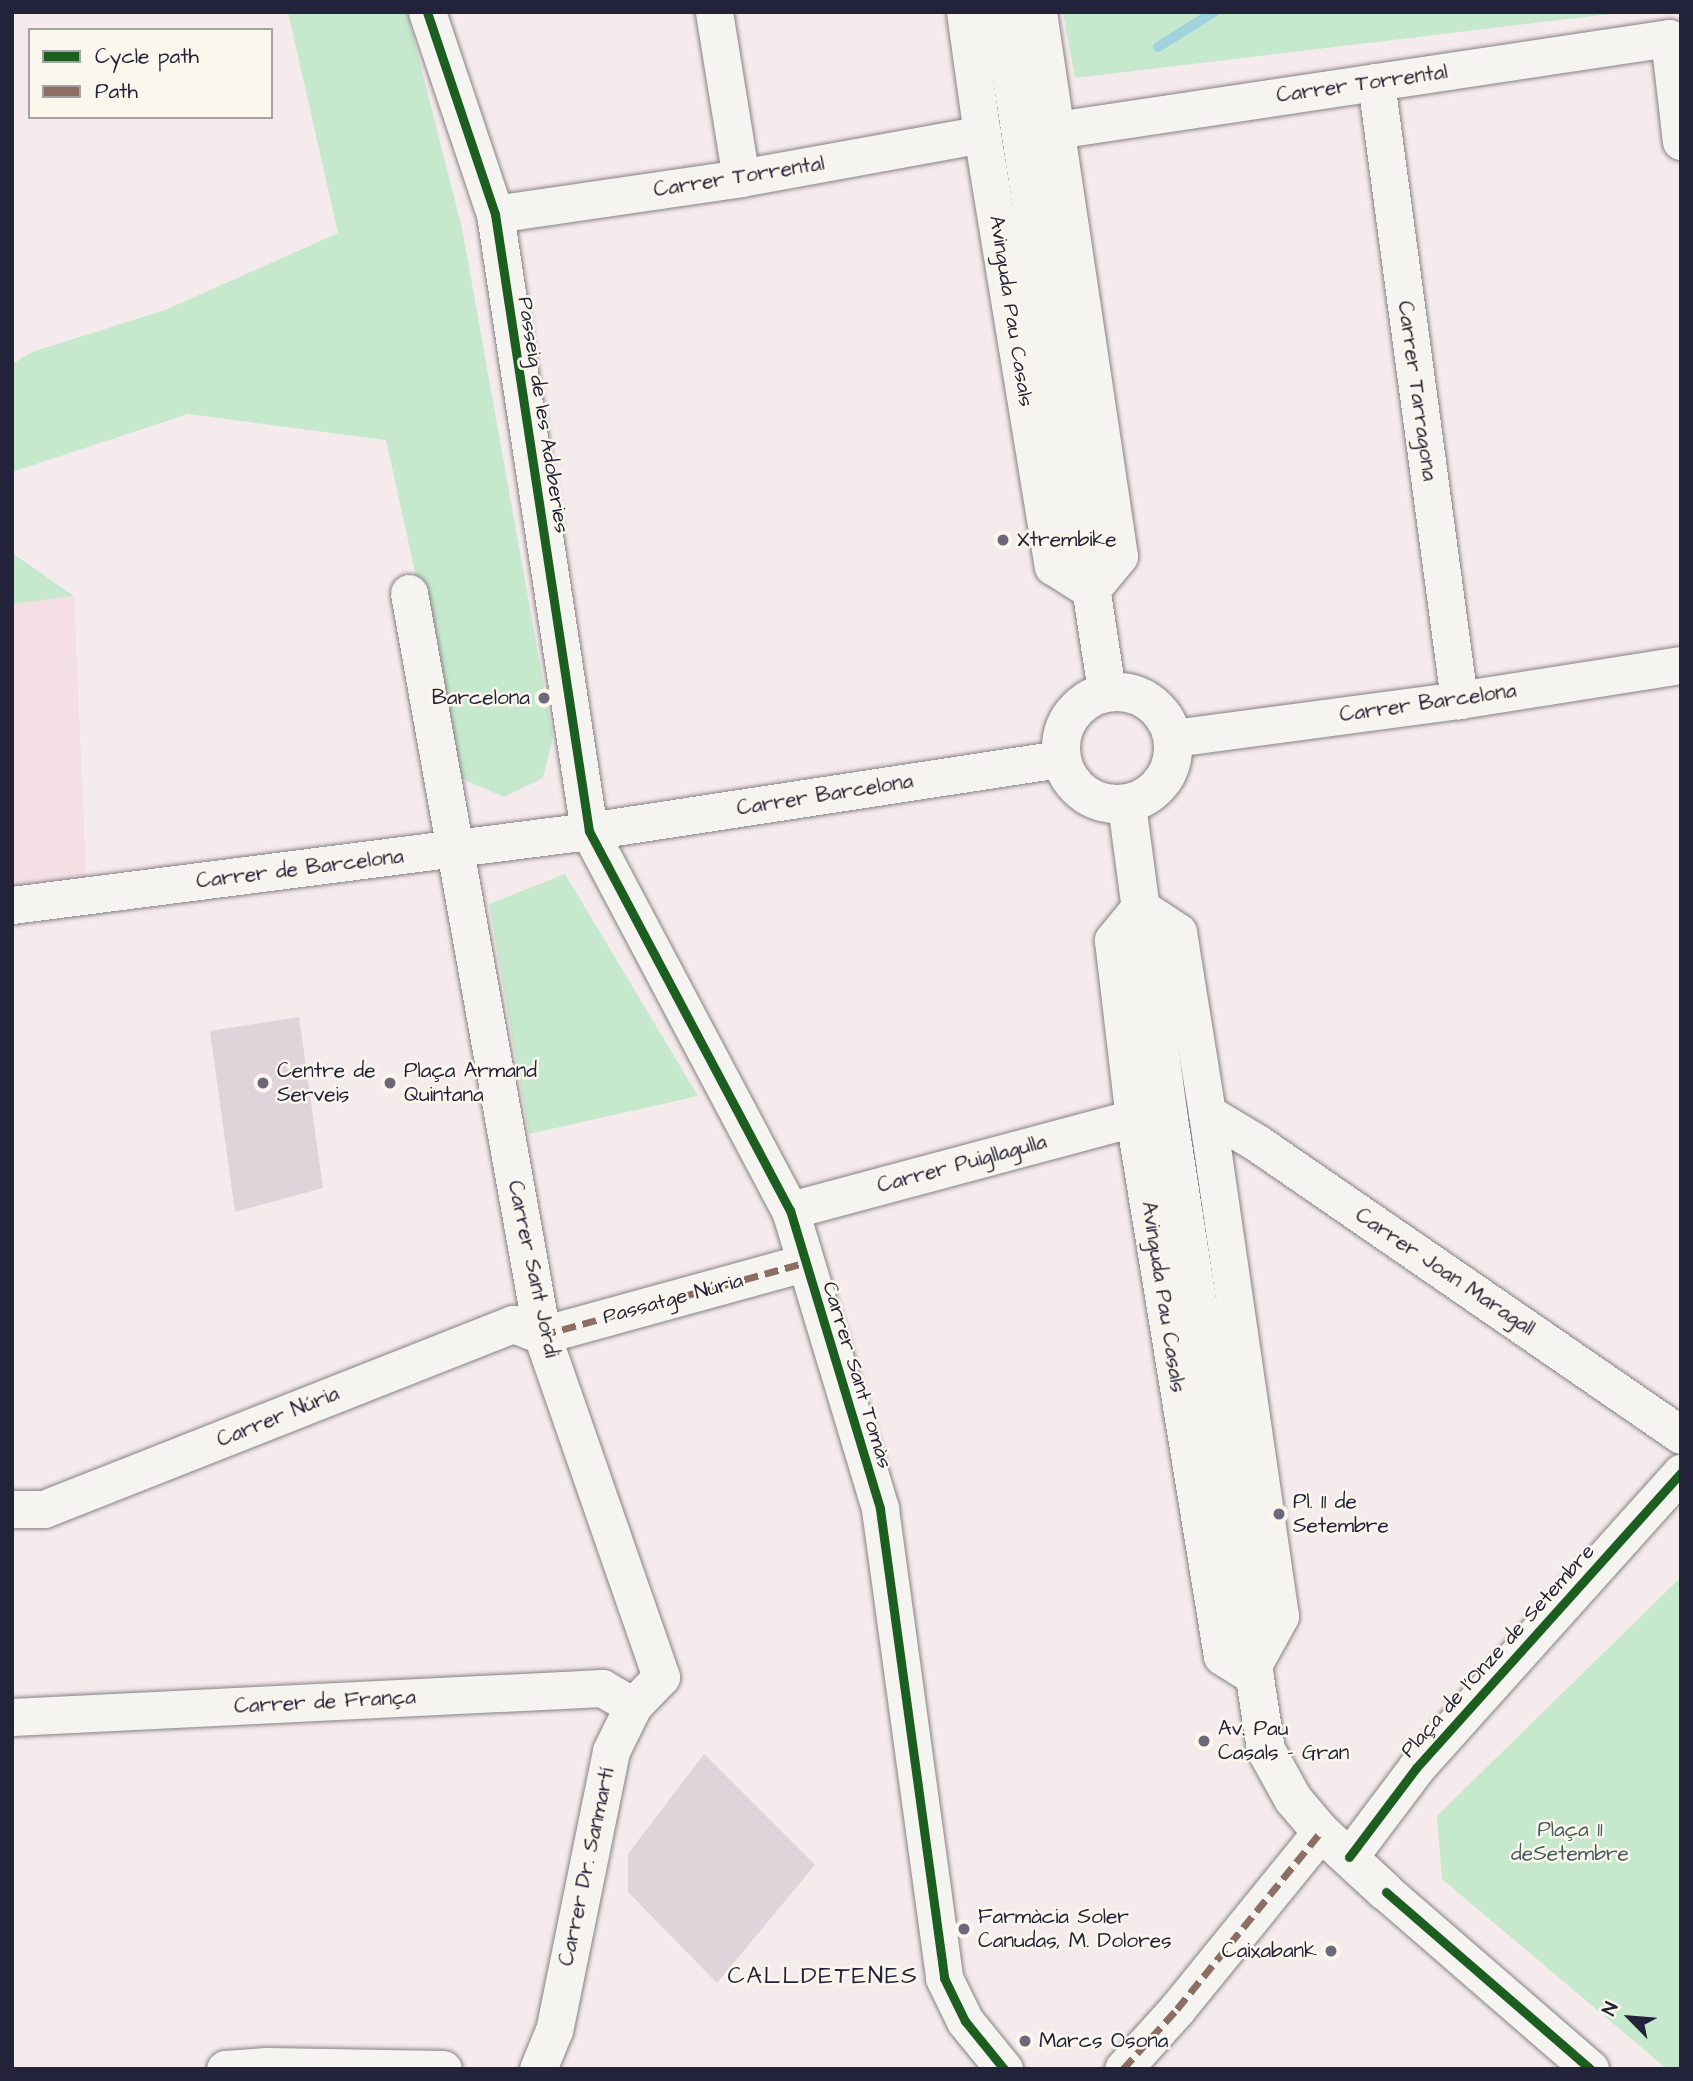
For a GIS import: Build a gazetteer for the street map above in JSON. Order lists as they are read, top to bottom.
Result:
{
  "streets": {
    "street": [
      "Carrer Torrental",
      "Avinguda Pau Casals",
      "Carrer Tarragona",
      "Passeig de les Adoberies",
      "Carrer Barcelona",
      "Carrer de Barcelona",
      "Carrer Puigllagulla",
      "Carrer Sant Jordi",
      "Carrer Joan Maragall",
      "Passatge Núria",
      "Carrer Sant Tomàs",
      "Carrer Núria",
      "Plaça de l'Onze de Setembre",
      "Carrer de França",
      "Carrer Dr. Sanmartí"
    ]
  },
  "crossings": [
    ["Carrer Torrental", "Avinguda Pau Casals"],
    ["Carrer Torrental", "Carrer Tarragona"],
    ["Carrer Torrental", "Passeig de les Adoberies"],
    ["Avinguda Pau Casals", "Carrer Barcelona"],
    ["Avinguda Pau Casals", "Carrer Puigllagulla"],
    ["Avinguda Pau Casals", "Plaça de l'Onze de Setembre"],
    ["Carrer Tarragona", "Carrer Barcelona"],
    ["Passeig de les Adoberies", "Carrer Barcelona"],
    ["Passeig de les Adoberies", "Carrer de Barcelona"],
    ["Passeig de les Adoberies", "Carrer Sant Tomàs"],
    ["Carrer Barcelona", "Carrer de Barcelona"],
    ["Carrer Barcelona", "Carrer Sant Tomàs"],
    ["Carrer de Barcelona", "Carrer Sant Jordi"],
    ["Carrer de Barcelona", "Carrer Sant Tomàs"],
    ["Carrer Puigllagulla", "Carrer Sant Tomàs"],
    ["Carrer Sant Jordi", "Passatge Núria"],
    ["Carrer Sant Jordi", "Carrer Núria"],
    ["Carrer Sant Jordi", "Carrer Dr. Sanmartí"],
    ["Passatge Núria", "Carrer Sant Tomàs"],
    ["Passatge Núria", "Carrer Núria"],
    ["Carrer de França", "Carrer Dr. Sanmartí"]
  ],
  "districts": ["CALLDETENES"],
  "parks": ["Plaça 11 deSetembre"],
  "places": [
    "Xtrembike",
    "Barcelona",
    "Centre de Serveis",
    "Plaça Armand Quintana",
    "Pl. 11 de Setembre",
    "Av. Pau Casals - Gran",
    "Farmàcia Soler Canudas, M. Dolores",
    "Caixabank",
    "Marcs Osona"
  ],
  "legend": ["Cycle path", "Path"],
  "north": "top left"
}
